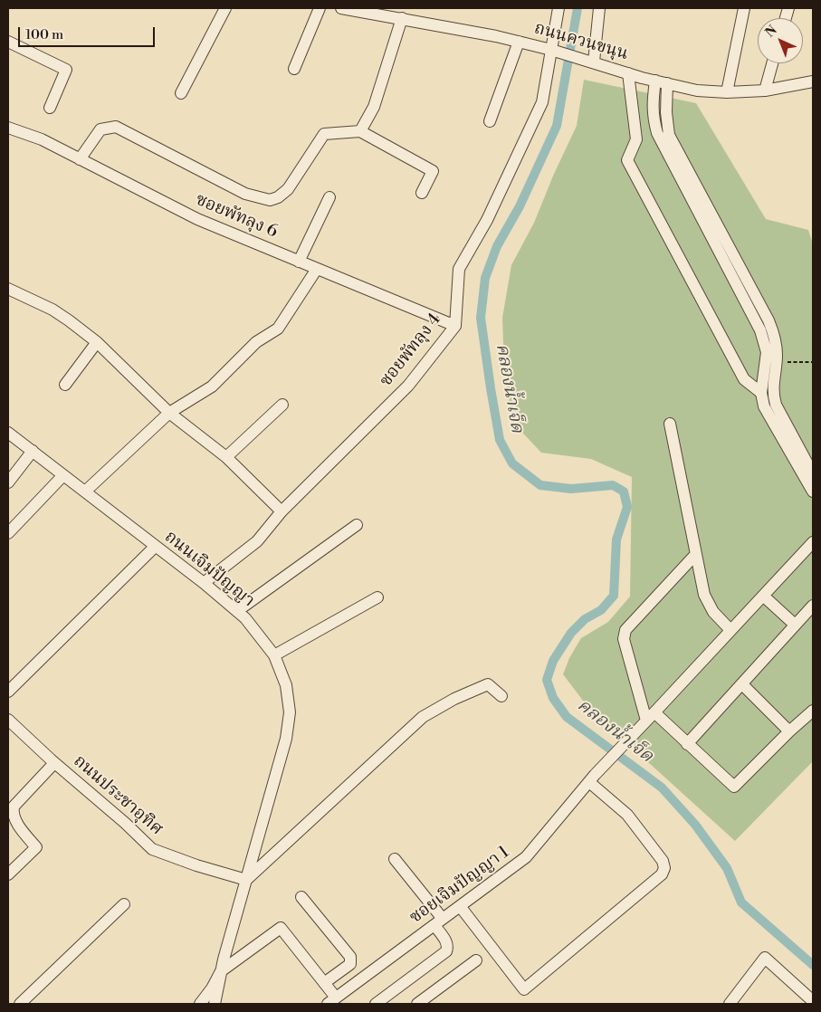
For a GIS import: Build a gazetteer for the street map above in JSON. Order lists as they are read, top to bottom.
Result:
{
  "streets": {
    "street": [
      "ถนนควนขนุน",
      "ซอยพัทลุง 6",
      "ซอยพัทลุง 4",
      "ถนนเจิมปัญญา",
      "ถนนประชาอุทิศ",
      "ซอยเจิมปัญญา 1"
    ]
  },
  "crossings": [
    ["ถนนควนขนุน", "ซอยพัทลุง 4"],
    ["ซอยพัทลุง 6", "ซอยพัทลุง 4"],
    ["ซอยพัทลุง 4", "ถนนเจิมปัญญา"],
    ["ถนนเจิมปัญญา", "ถนนประชาอุทิศ"]
  ],
  "water": ["คลองน้ำเจ็ด"],
  "scale_bar": "100 m",
  "north": "top left"
}
